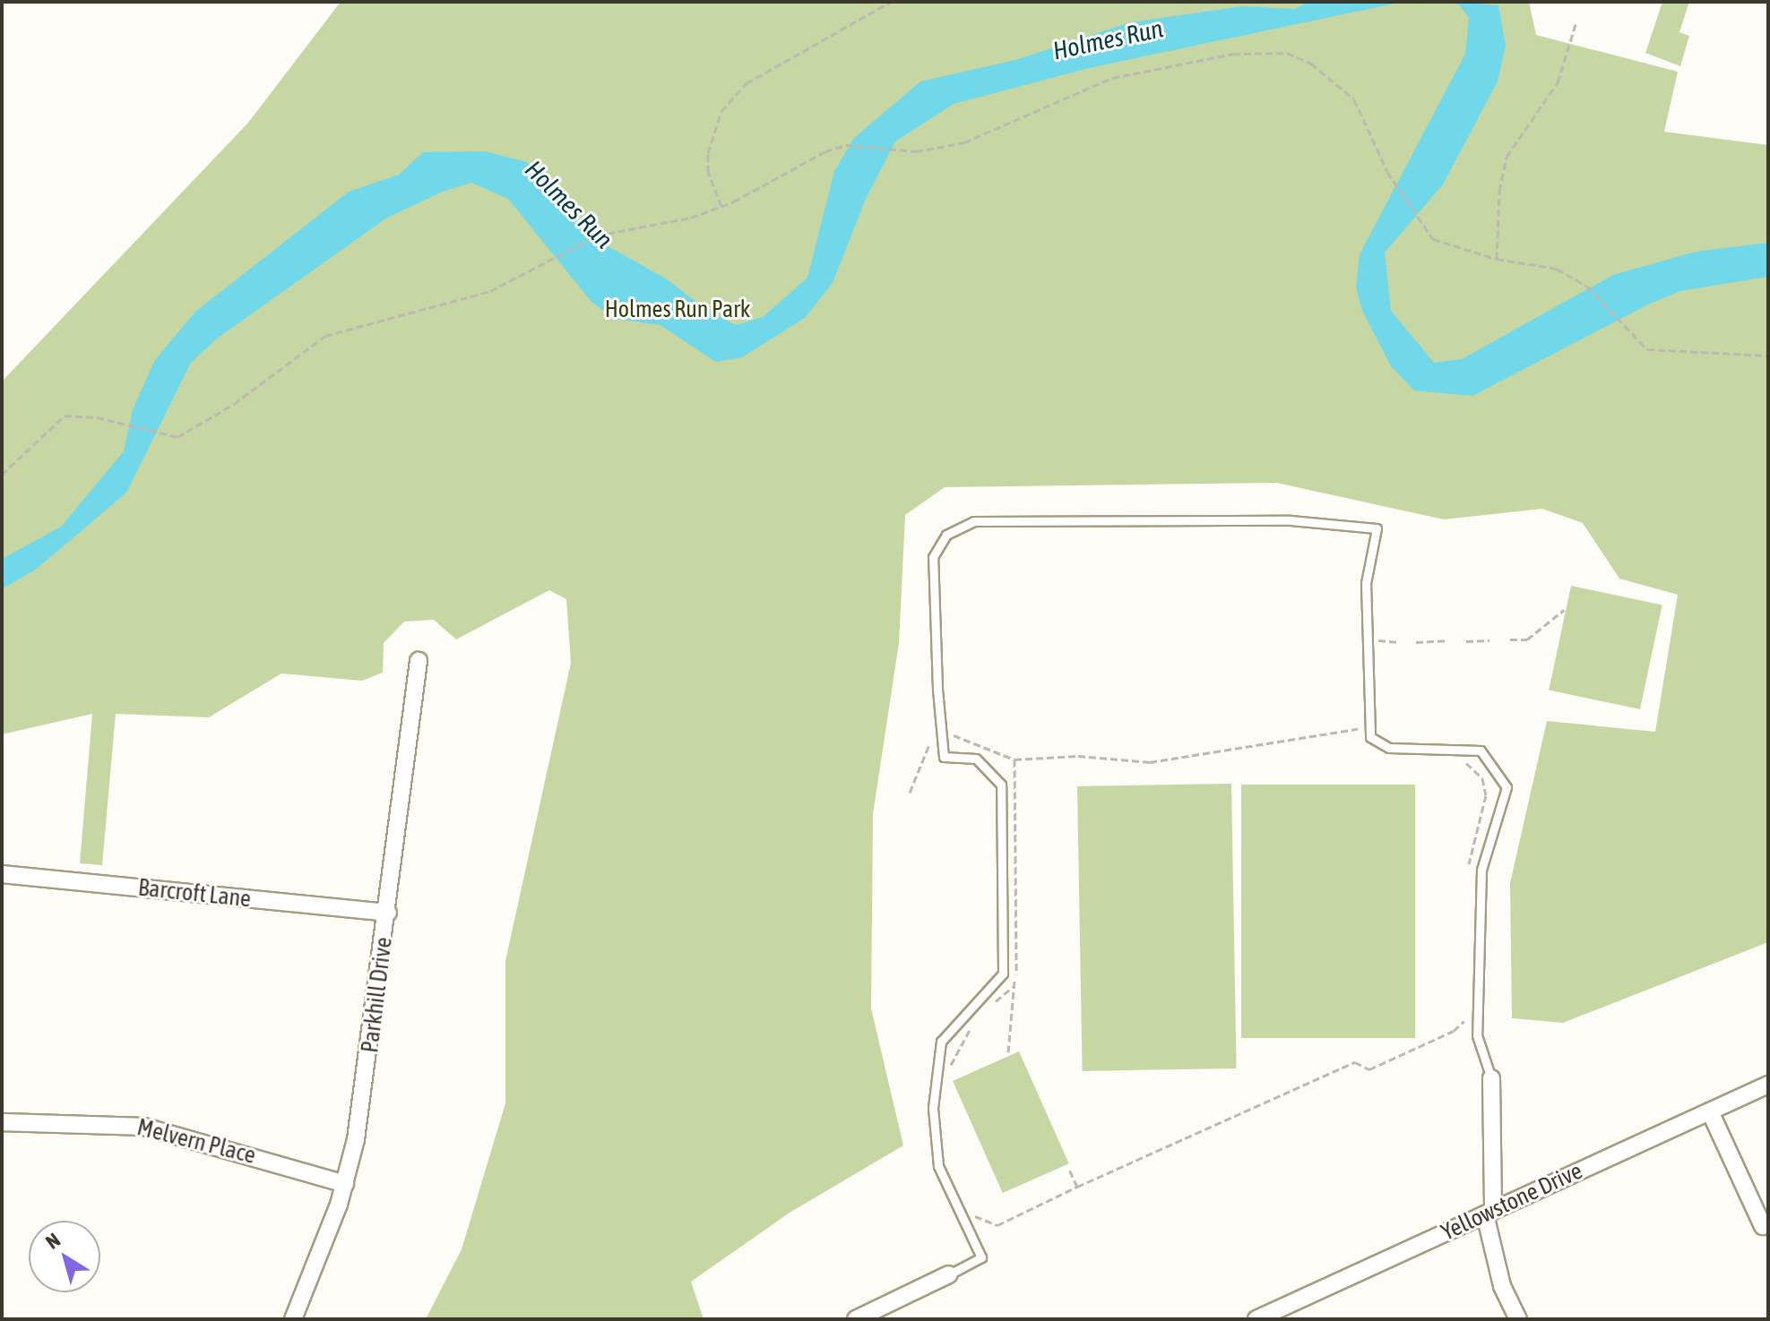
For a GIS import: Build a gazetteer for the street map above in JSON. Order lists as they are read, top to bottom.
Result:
{
  "streets": {
    "street": [
      "Barcroft Lane",
      "Parkhill Drive",
      "Melvern Place",
      "Yellowstone Drive"
    ]
  },
  "crossings": [
    ["Barcroft Lane", "Parkhill Drive"],
    ["Parkhill Drive", "Melvern Place"]
  ],
  "water": ["Holmes Run"],
  "parks": ["Holmes Run Park"],
  "north": "top left"
}
